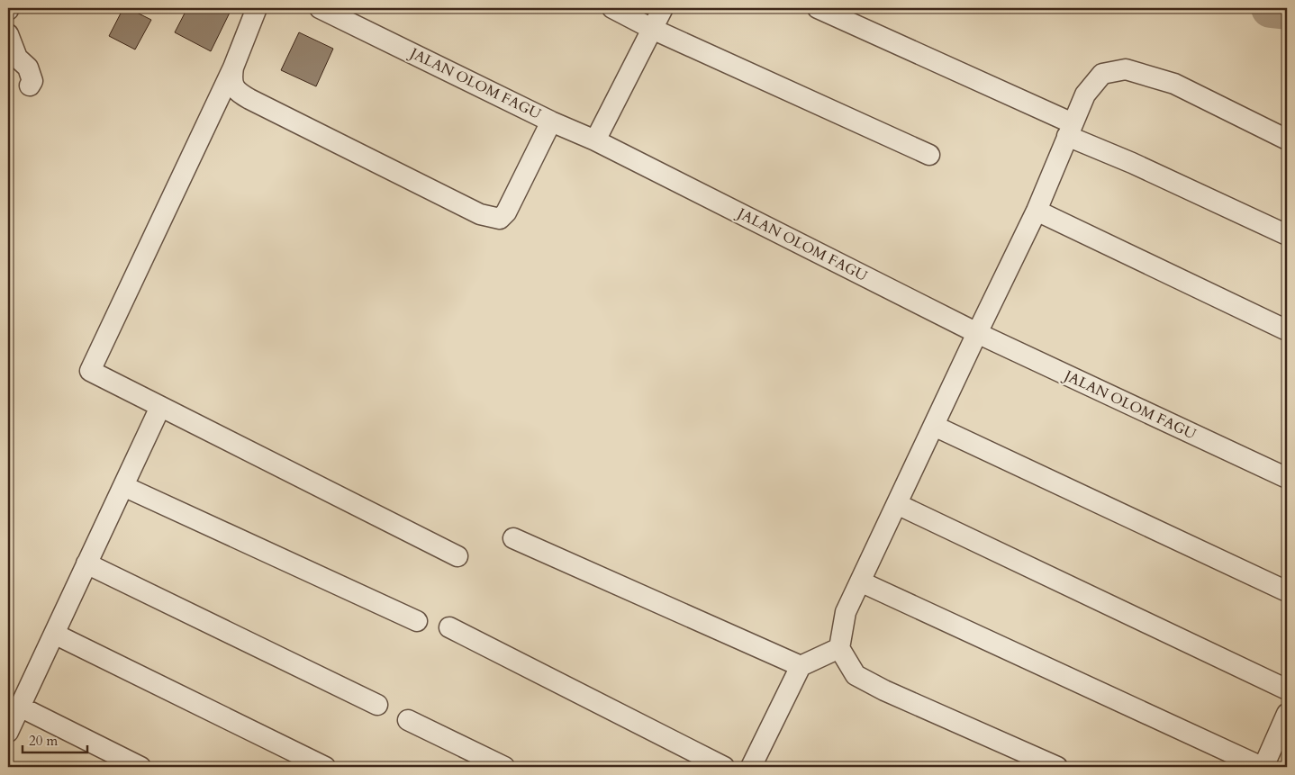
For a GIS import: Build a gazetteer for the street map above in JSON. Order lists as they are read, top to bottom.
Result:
{
  "streets": {
    "street": ["JALAN OLOM FAGU"]
  },
  "scale_bar": "20 m"
}
